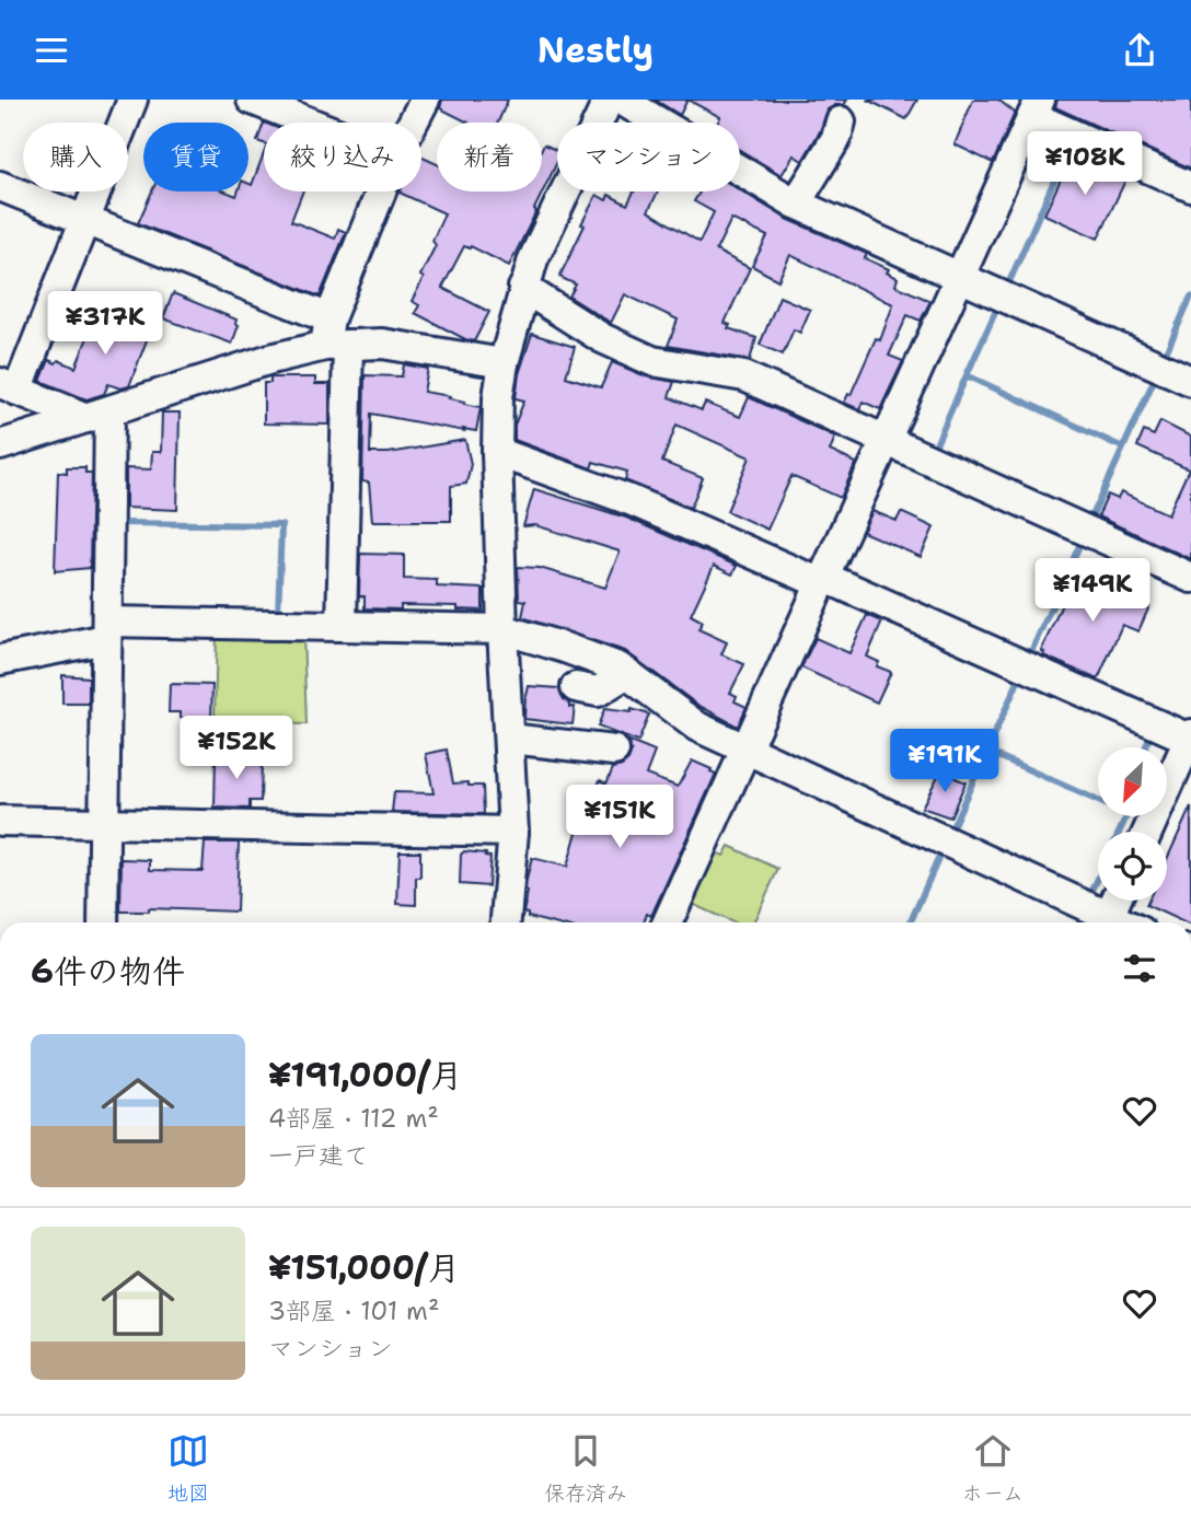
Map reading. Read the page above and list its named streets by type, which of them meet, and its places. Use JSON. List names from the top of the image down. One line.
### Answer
{"north":"bottom left","page":{"header":"Nestly","chip":["購入","賃貸","絞り込み","新着","マンション"],"price":["¥108K","¥317K","¥149K","¥152K","¥191K","¥151K"],"heading":"6件の物件","list":[{"name":"¥191,000/月","note":"4部屋 · 112 m² · 一戸建て"},{"name":"¥151,000/月","note":"3部屋 · 101 m² · マンション"}],"tabs":["地図","保存済み","ホーム"]}}
